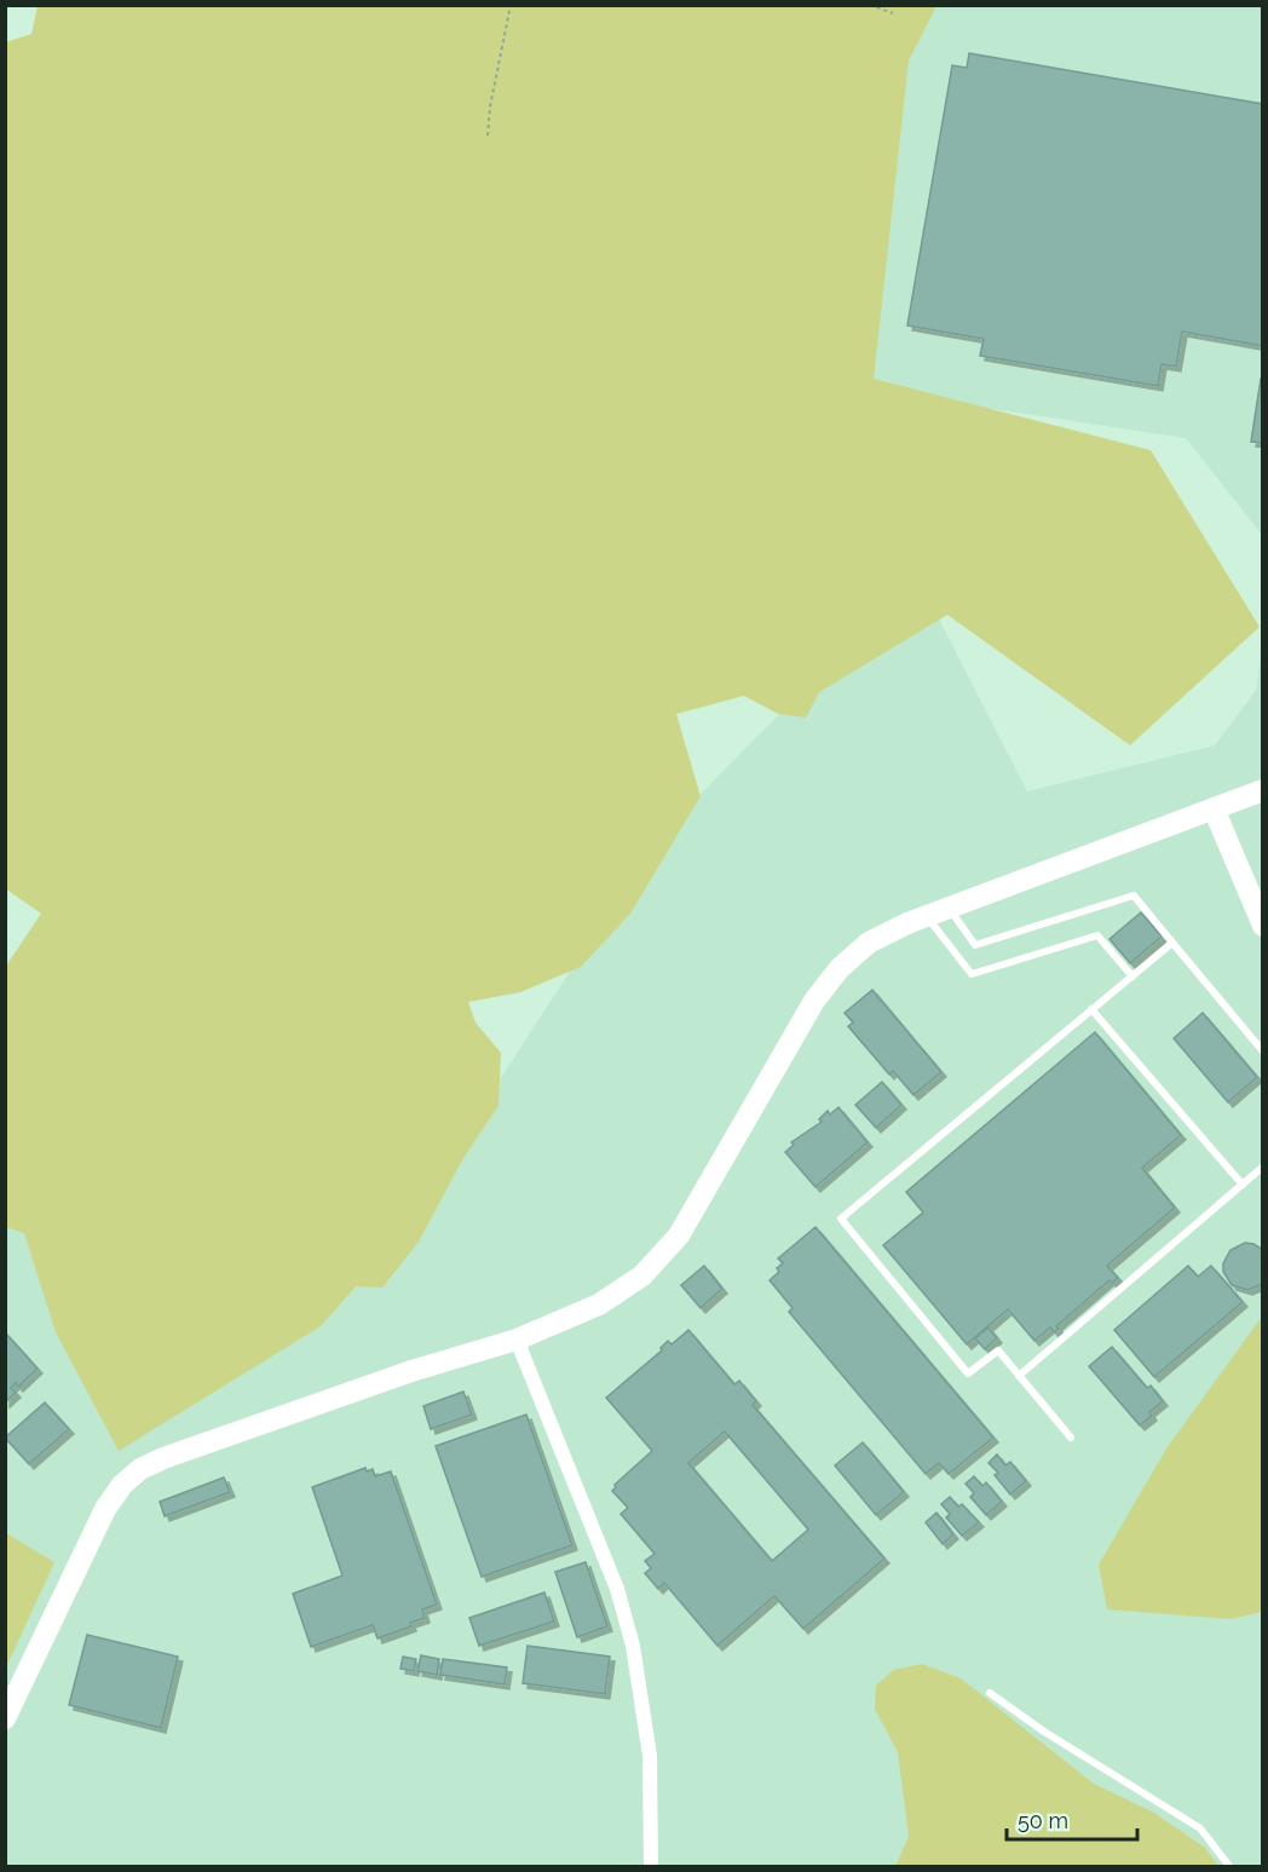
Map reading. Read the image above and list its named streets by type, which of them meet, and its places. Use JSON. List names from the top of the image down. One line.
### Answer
{"scale_bar":"50 m"}
